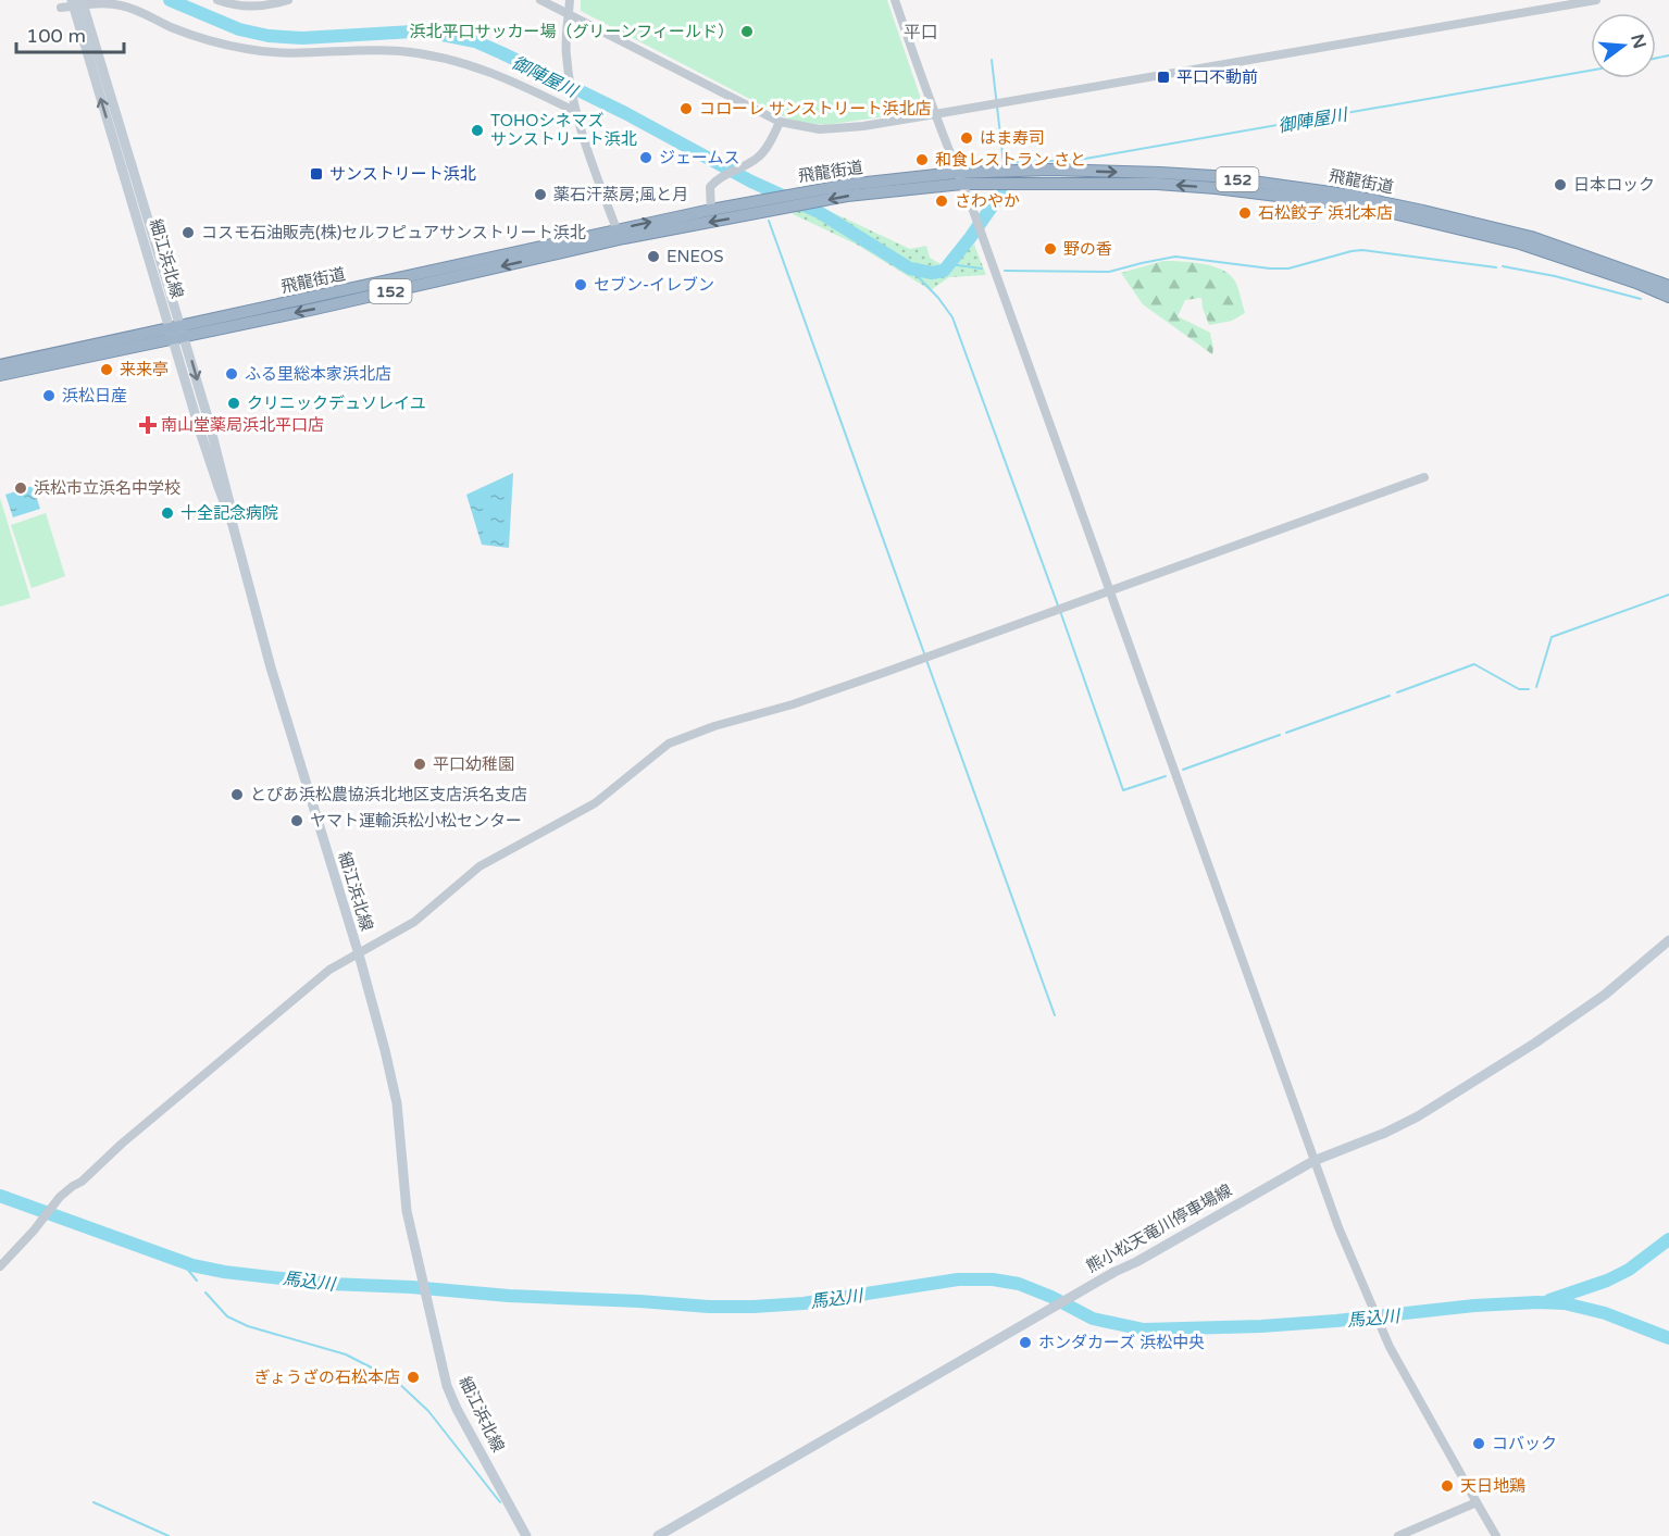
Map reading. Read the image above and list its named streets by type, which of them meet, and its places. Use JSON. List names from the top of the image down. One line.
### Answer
{"streets":{"highway":["飛龍街道","152"],"main road":["細江浜北線","熊小松天竜川停車場線"]},"crossings":[["飛龍街道","細江浜北線"]],"districts":["平口"],"water":["御陣屋川","馬込川"],"places":{"other":["浜北平口サッカー場（グリーンフィールド）","コローレ サンストリート浜北店","TOHOシネマズ サンストリート浜北","はま寿司","ジェームス","和食レストラン さと","日本ロック","薬石汗蒸房;風と月","さわやか","石松餃子 浜北本店","コスモ石油販売(株)セルフピュアサンストリート浜北","野の香","ENEOS","セブン-イレブン","来来亭","ふる里総本家浜北店","浜松日産","クリニックデュソレイユ","浜松市立浜名中学校","十全記念病院","平口幼稚園","とぴあ浜松農協浜北地区支店浜名支店","ヤマト運輸浜松小松センター","ホンダカーズ 浜松中央","ぎょうざの石松本店","コバック","天日地鶏"],"transit":["平口不動前","サンストリート浜北"],"health":["南山堂薬局浜北平口店"]},"scale_bar":"100 m","north":"right"}
